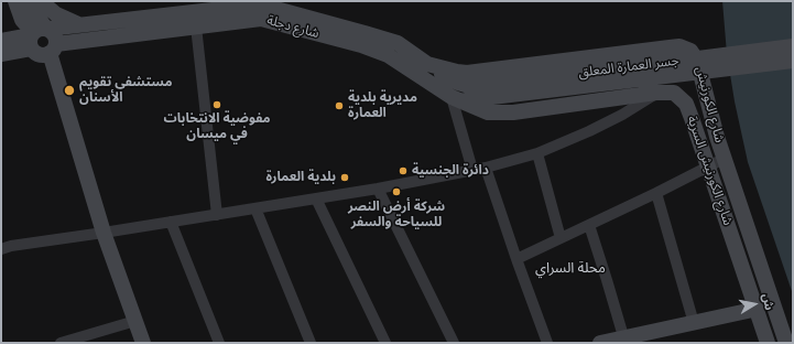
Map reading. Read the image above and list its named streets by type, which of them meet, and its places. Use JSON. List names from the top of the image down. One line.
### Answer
{"streets":{"main road":["شارع دجلة","جسر العمارة المعلق","شارع الكورنيش","شارع الكورنيش السرية"]},"crossings":[["شارع دجلة","جسر العمارة المعلق"],["شارع دجلة","شارع الكورنيش"],["شارع دجلة","شارع الكورنيش السرية"]],"districts":["محلة السراي"],"places":["مستشفى تقويم الأسنان","مفوضية الانتخابات في ميسان","مديرية بلدية العمارة","دائرة الجنسية","بلدية العمارة","شركة أرض النصر للسياحة والسفر"],"north":"right"}
